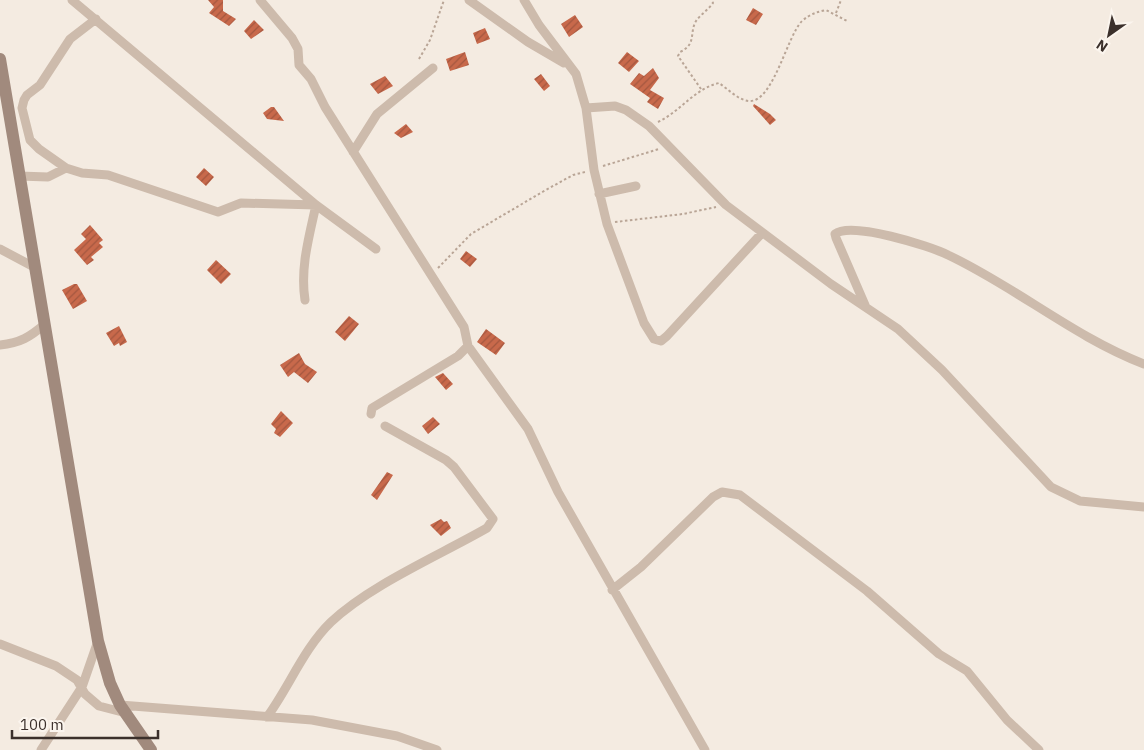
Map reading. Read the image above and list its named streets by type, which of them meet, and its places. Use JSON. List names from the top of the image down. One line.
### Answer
{"scale_bar":"100 m","north":"bottom left"}
